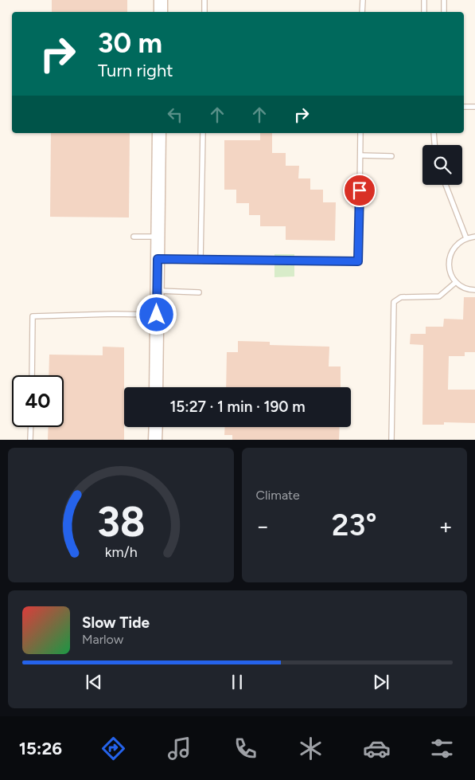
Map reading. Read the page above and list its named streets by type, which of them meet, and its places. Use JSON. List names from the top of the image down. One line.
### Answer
{"page":{"turn":["30 m","Turn right"],"limit":"40","trip":"15:27 · 1 min · 190 m","tile":"Climate","heat":["−","23°","+"],"song":["Slow Tide","Marlow"],"tabs":"15:26","gauge":["38","km/h"]}}
